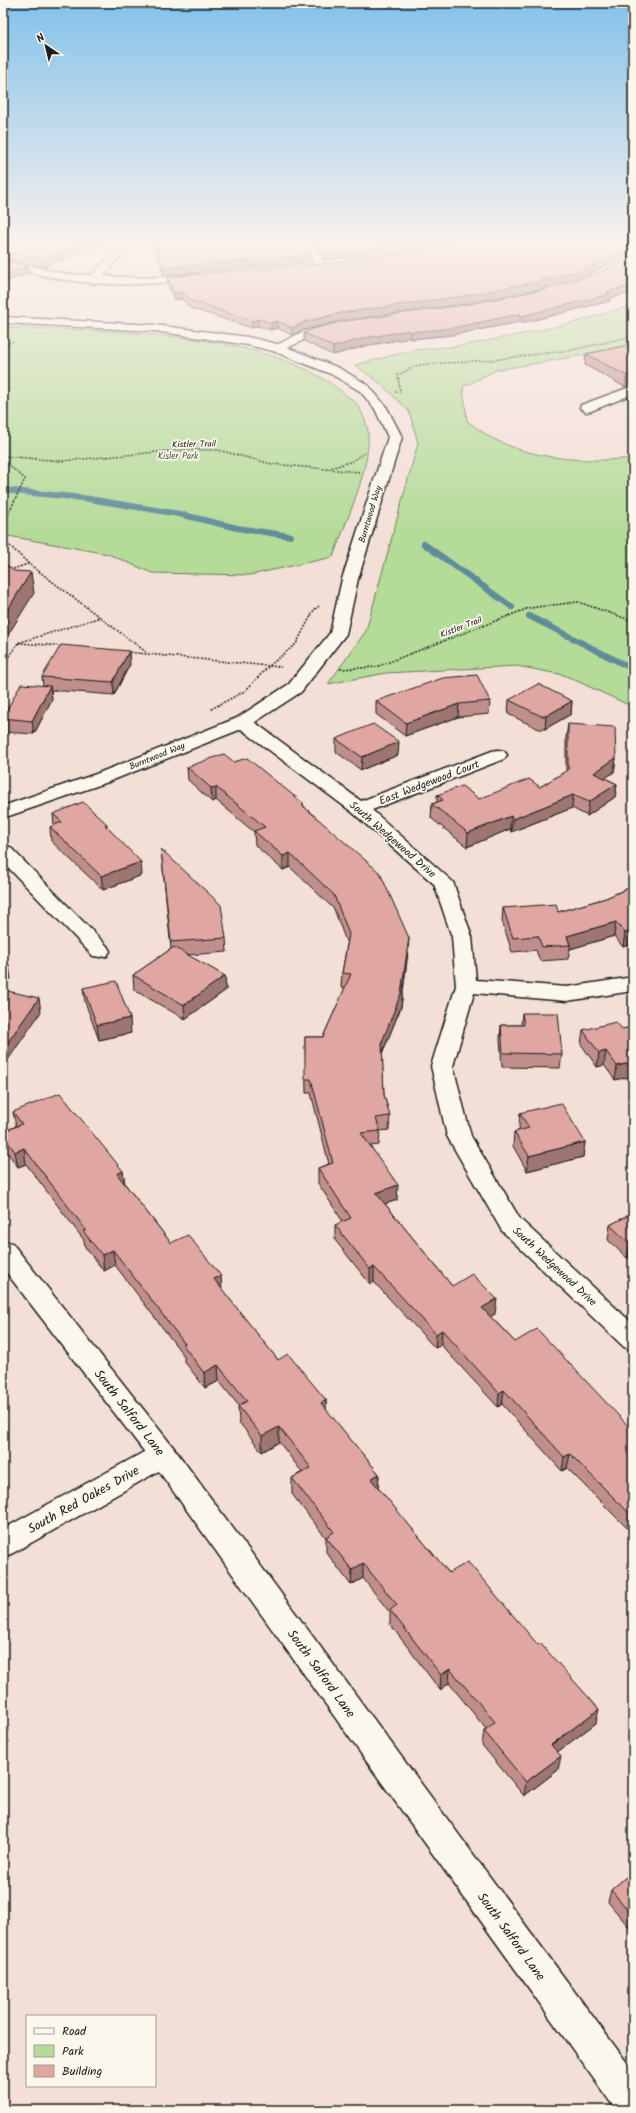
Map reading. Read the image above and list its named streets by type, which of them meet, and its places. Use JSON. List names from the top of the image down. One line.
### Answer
{"streets":{"street":["Burntwood Way","East Wedgewood Court","South Wedgewood Drive","South Salford Lane","South Red Oakes Drive"],"path":["Kistler Trail"]},"crossings":[["Kistler Trail","Burntwood Way"],["Burntwood Way","South Wedgewood Drive"],["East Wedgewood Court","South Wedgewood Drive"],["South Salford Lane","South Red Oakes Drive"]],"parks":["Kisler Park"],"legend":["Road","Park","Building"],"north":"top left"}
